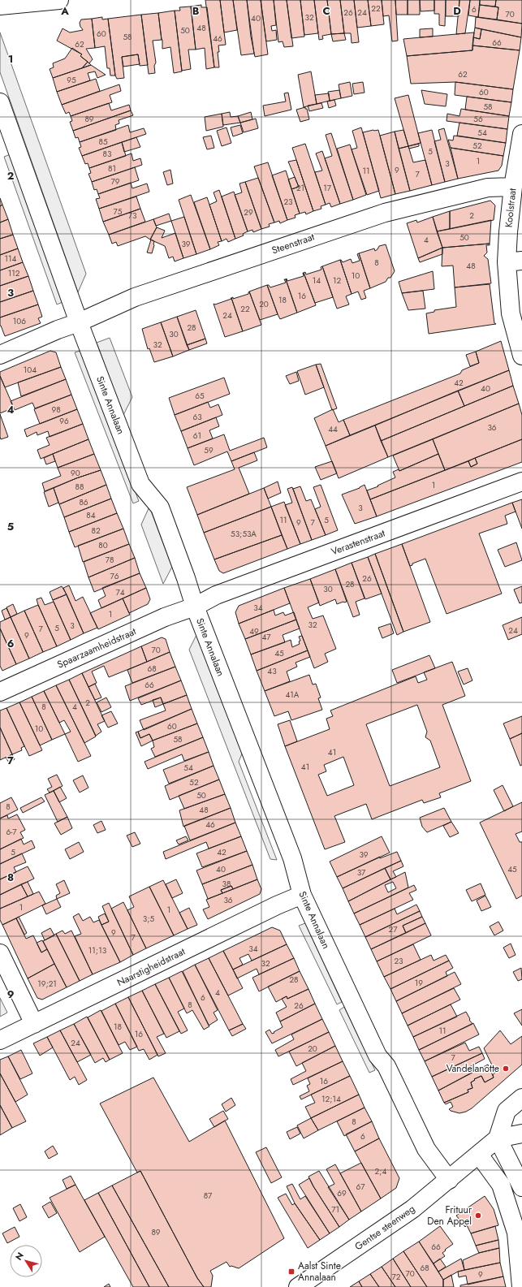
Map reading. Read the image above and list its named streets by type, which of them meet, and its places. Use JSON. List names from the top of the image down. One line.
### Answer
{"streets":{"street":["Koolstraat","Steenstraat","Sinte Annalaan","Verastenstraat","Spaarzaamheidstraat","Naarstigheidstraat","Gentse steenweg"]},"crossings":[["Koolstraat","Steenstraat"],["Steenstraat","Sinte Annalaan"],["Sinte Annalaan","Verastenstraat"],["Sinte Annalaan","Spaarzaamheidstraat"],["Sinte Annalaan","Naarstigheidstraat"],["Sinte Annalaan","Gentse steenweg"],["Verastenstraat","Spaarzaamheidstraat"]],"places":{"other":["Vandelanotte","Frituur Den Appel"],"transit":["Aalst Sinte Annalaan"]},"house_numbers":["22","6","26","24","70","32","40","48","50","60","58","46","66","62","62","95","60","58","89","56","54","85","52","5","83","1","3","81","9","11","7","79","21","17","23","75","29","73","2","50","4","39","114","8","48","112","10","14","12","16","18","20","22","24","106","28","30","32","104","42","40","65","98","63","96","36","44","61","59","90","1","88","86","3","84","11","5","9","7","82","53;53A","80","78","76","26","28","30","74","34","1","32","3","5","7","24","49","9","47","70","45","68","43","66","41A","2","8","4","60","10","58","41","41","54","52","50","8","48","46","6-7","5","42","39","40","45","37","38","36","1","1","3;5","27","9","7","34","11;13","23","32","28","19","19;21","4","6","8","26","18","11","16","24","20","7","16","12;14","8","6","2;4","67","69","87","71","89","66","68","70","9","72"],"north":"top left","grid":{"columns":["A","B","C","D"],"rows":["1","2","3","4","5","6","7","8","9"]}}
